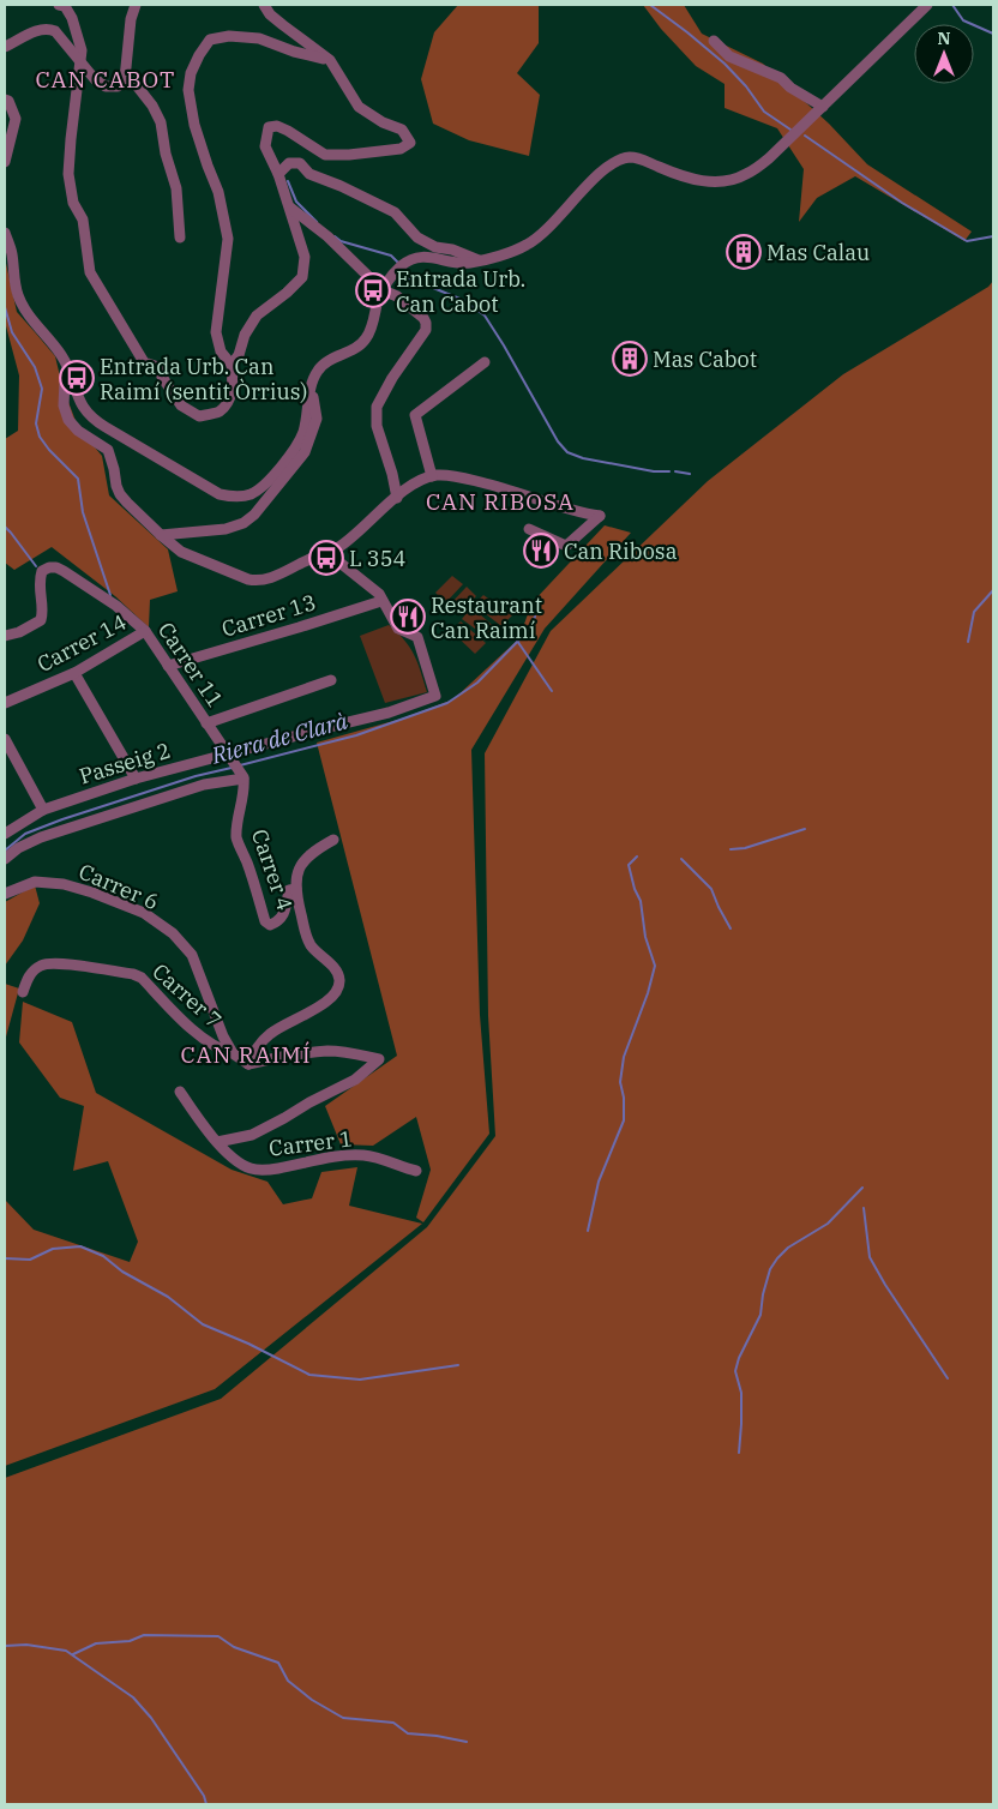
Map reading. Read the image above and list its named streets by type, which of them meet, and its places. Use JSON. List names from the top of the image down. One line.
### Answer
{"streets":{"street":["Carrer 13","Carrer 14","Carrer 11","Passeig 2","Carrer 4","Carrer 6","Carrer 7","Carrer 1"]},"crossings":[["Carrer 13","Carrer 11"],["Carrer 13","Passeig 2"],["Carrer 14","Carrer 11"],["Carrer 11","Passeig 2"],["Carrer 11","Carrer 4"],["Carrer 6","Carrer 7"],["Carrer 6","Carrer 1"]],"districts":["CAN CABOT","CAN RIBOSA","CAN RAIMÍ"],"water":["Riera de Clarà"],"places":{"building":["Mas Calau","Mas Cabot"],"bus stop":["Entrada Urb. Can Cabot","Entrada Urb. Can Raimí (sentit Òrrius)","L 354"],"restaurant":["Can Ribosa","Restaurant Can Raimí"]},"north":"top"}
